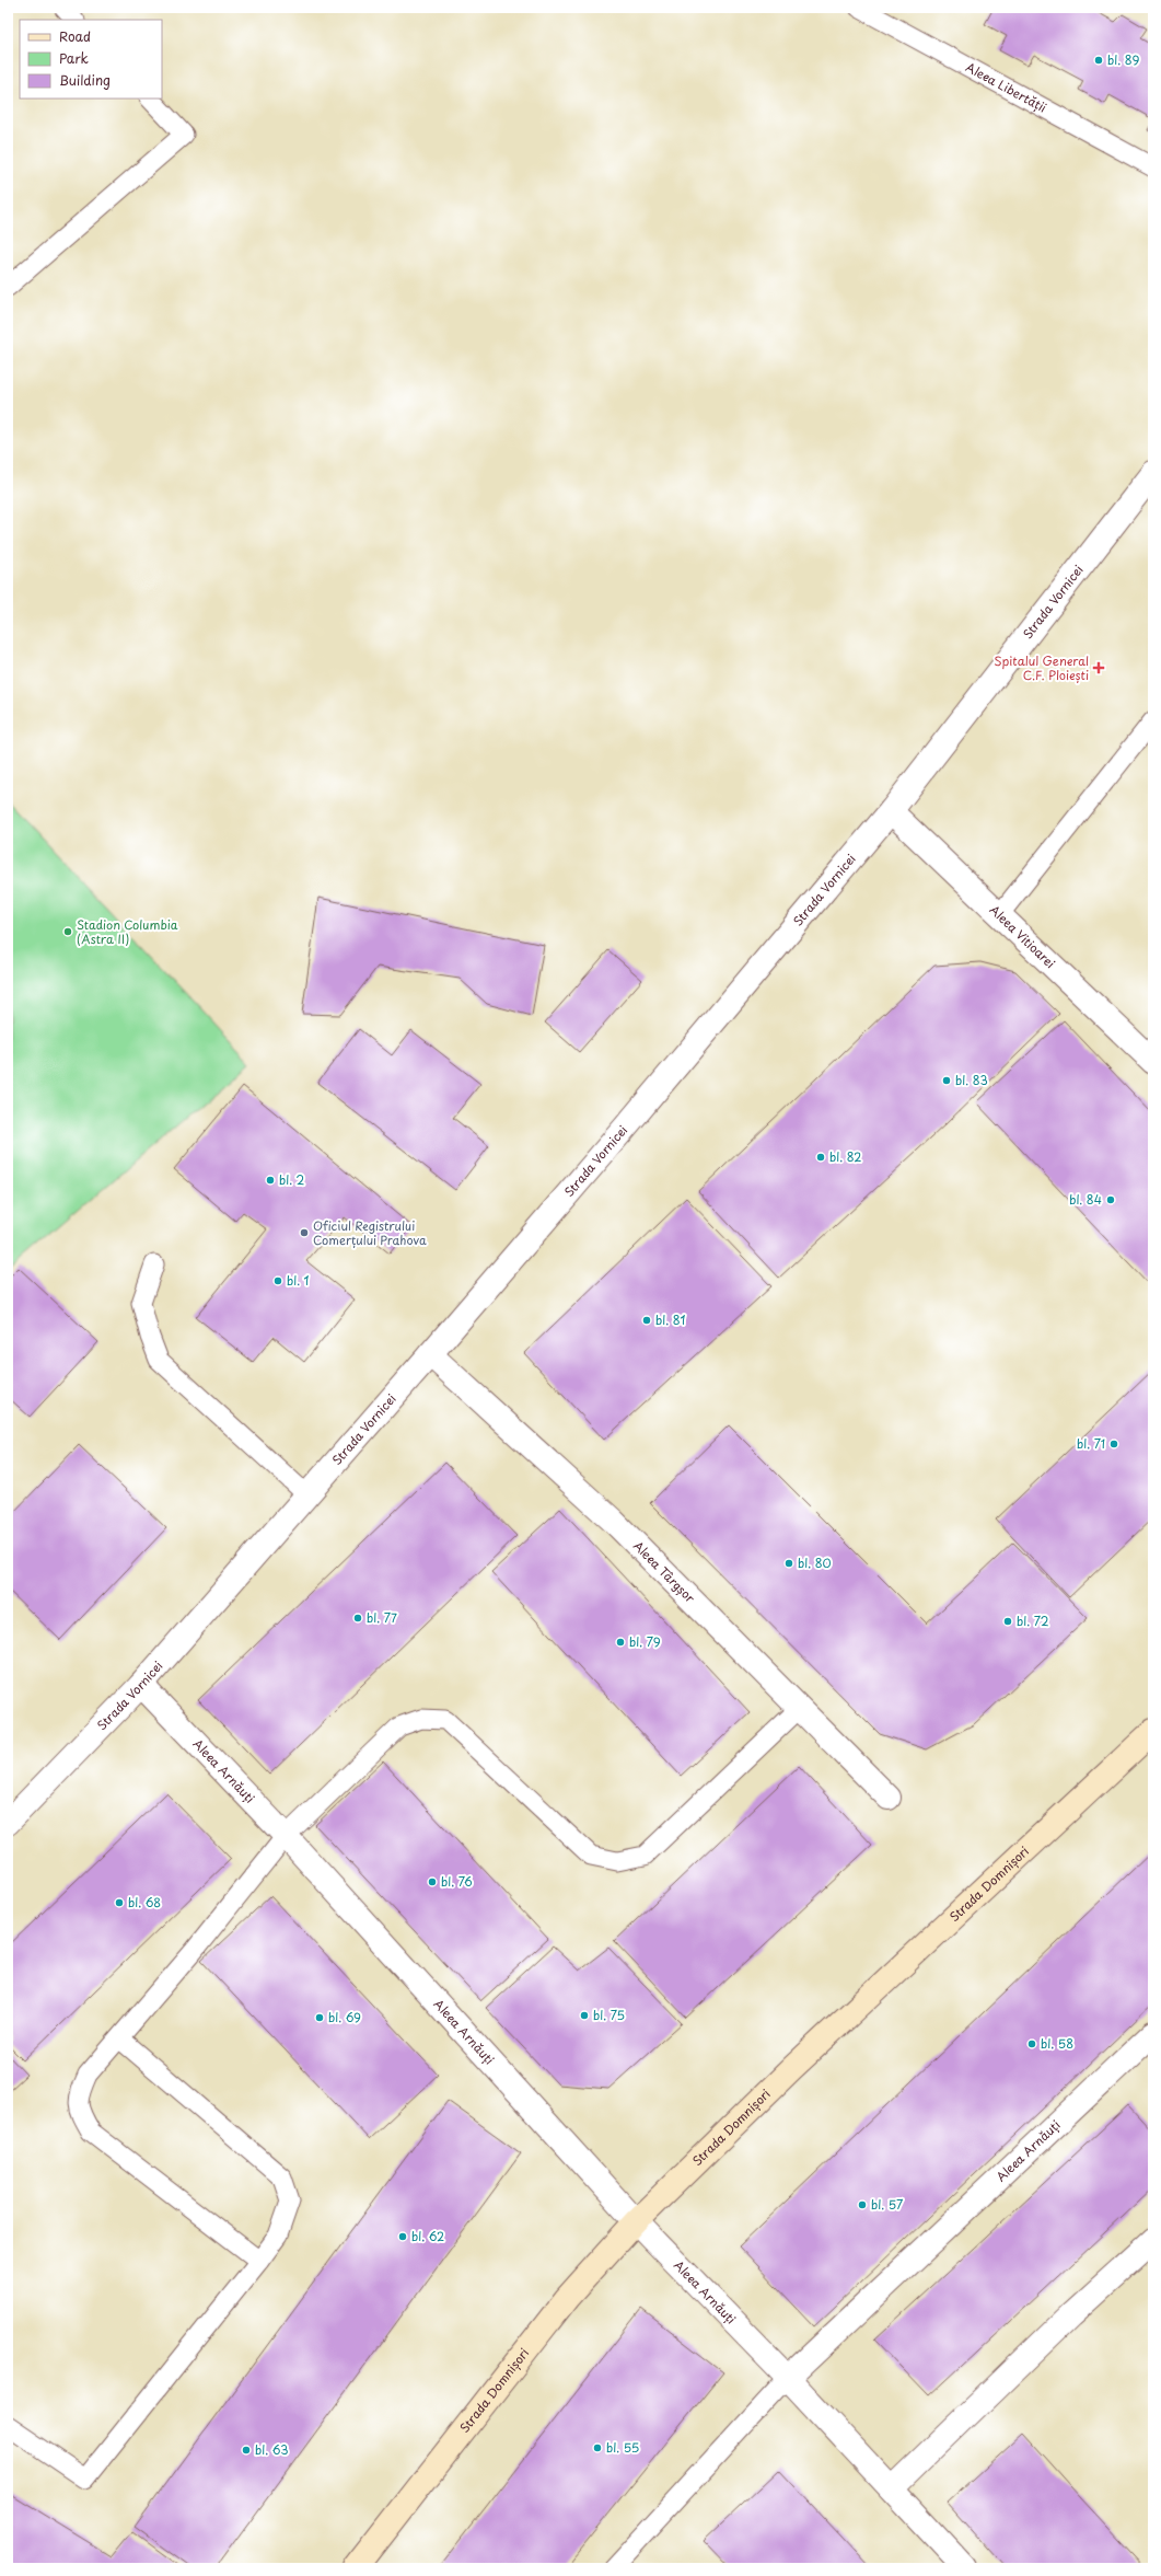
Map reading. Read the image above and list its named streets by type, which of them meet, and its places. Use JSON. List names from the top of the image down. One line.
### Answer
{"streets":{"street":["Strada Vornicei","Aleea Vitioarei","Aleea Târgșor","Aleea Arnăuți","Strada Domnișori"],"lane":["Aleea Libertății"]},"crossings":[["Strada Vornicei","Aleea Vitioarei"],["Strada Vornicei","Aleea Târgșor"],["Strada Vornicei","Aleea Arnăuți"],["Aleea Arnăuți","Strada Domnișori"]],"places":{"other":["bl. 89","Stadion Columbia (Astra II)","bl. 83","bl. 82","bl. 2","bl. 84","Oficiul Registrului Comerțului Prahova","bl. 1","bl. 81","bl. 71","bl. 80","bl. 77","bl. 72","bl. 79","bl. 76","bl. 68","bl. 75","bl. 69","bl. 58","bl. 57","bl. 62","bl. 55","bl. 63"],"health":["Spitalul General C.F. Ploiești"]},"legend":["Road","Park","Building"]}
